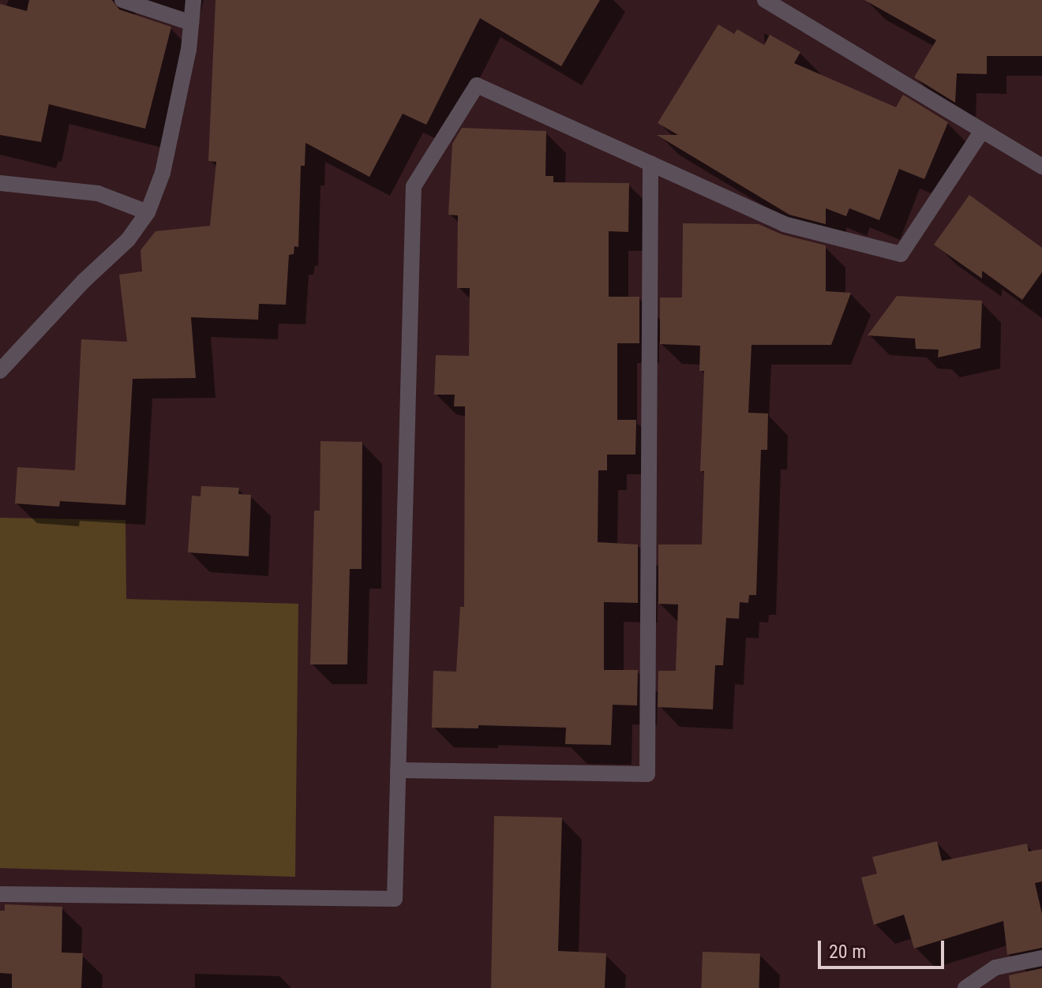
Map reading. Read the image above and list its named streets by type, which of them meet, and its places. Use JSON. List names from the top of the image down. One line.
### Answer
{"scale_bar":"20 m"}
